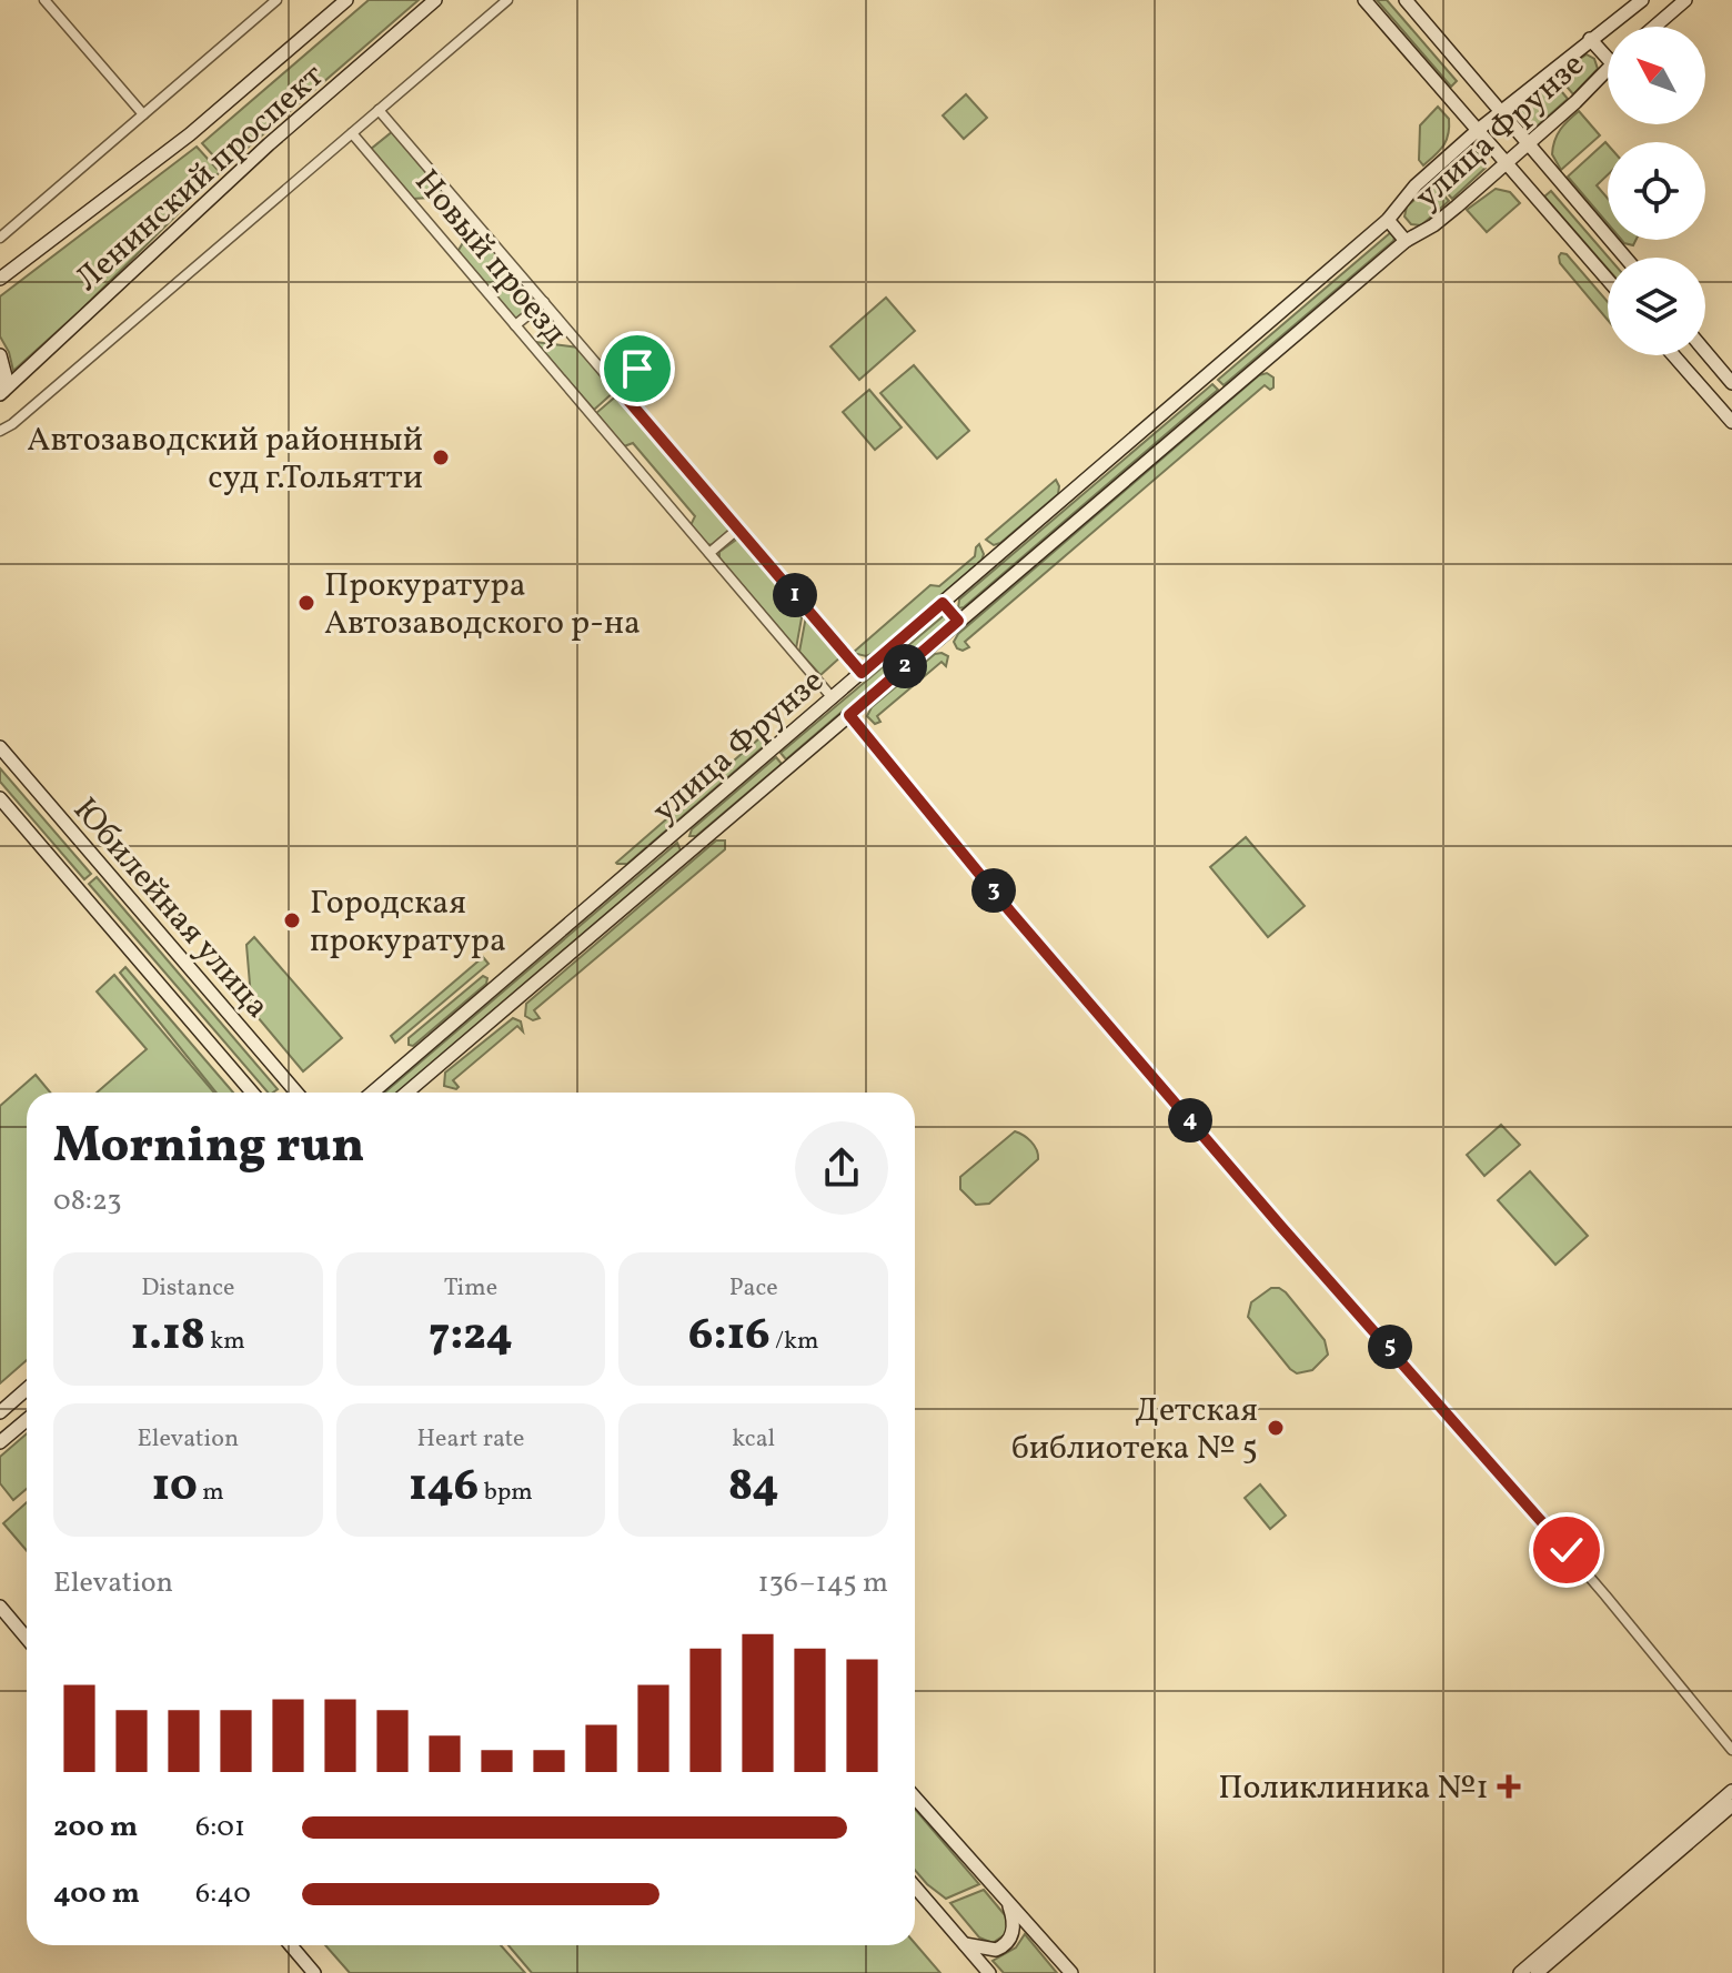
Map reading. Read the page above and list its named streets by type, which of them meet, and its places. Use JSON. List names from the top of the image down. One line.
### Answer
{"streets":{"main road":["улица Фрунзе","Ленинский проспект","Юбилейная улица"],"street":["Новый проезд"]},"crossings":[["улица Фрунзе","Новый проезд"]],"places":{"other":["Автозаводский районный суд г.Тольятти","Прокуратура Автозаводского р-на","Городская прокуратура","Детская библиотека № 5"],"health":["Поликлиника №1"]},"north":"top left","page":{"pins":["1","2","3","4","5"],"heading":["Morning run","08:23"],"stats":[["Distance","1.18 km"],["Time","7:24"],["Pace","6:16 /km"],["Elevation","10 m"],["Heart rate","146 bpm"],["kcal","84"]],"chart":["Elevation","136–145 m"],"list":[{"name":"200 m","note":"6:01"},{"name":"400 m","note":"6:40"}]}}
